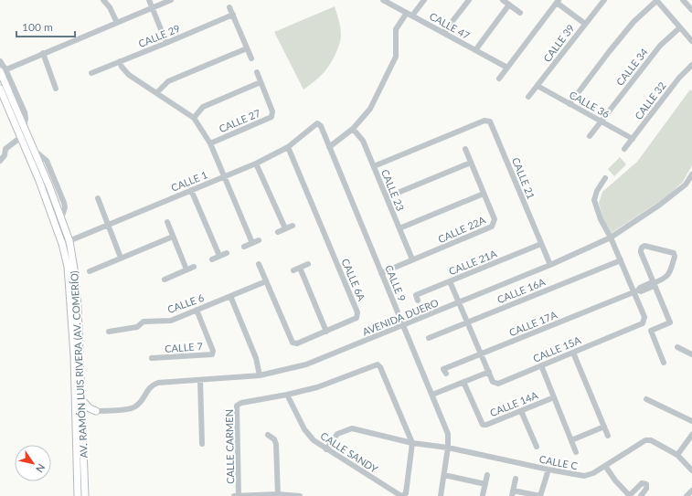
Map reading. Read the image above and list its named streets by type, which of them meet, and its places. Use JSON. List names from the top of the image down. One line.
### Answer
{"streets":{"main road":["AV. RAMÓN LUIS RIVERA (AV. COMERÍO)"],"street":["CALLE 47","CALLE 29","CALLE 39","CALLE 34","CALLE 32","CALLE 36","CALLE 27","CALLE 21","CALLE 1","CALLE 23","CALLE 22A","CALLE 21A","CALLE 6A","CALLE 9","CALLE 16A","CALLE 6","AVENIDA DUERO","CALLE 17A","CALLE 7","CALLE 15A","CALLE 14A","CALLE CARMEN","CALLE SANDY","CALLE C"]},"crossings":[["CALLE 39","CALLE 36"],["CALLE 34","CALLE 36"],["CALLE 32","CALLE 36"],["CALLE 21","CALLE 23"],["CALLE 21","CALLE 21A"],["CALLE 21","AVENIDA DUERO"],["CALLE 1","CALLE 6A"],["CALLE 1","CALLE 9"],["CALLE 1","AV. RAMÓN LUIS RIVERA (AV. COMERÍO)"],["CALLE 23","CALLE 22A"],["CALLE 22A","CALLE 9"],["CALLE 21A","CALLE 15A"],["CALLE 6A","CALLE 6"],["CALLE 9","AVENIDA DUERO"],["CALLE 9","CALLE C"],["CALLE 16A","CALLE 15A"],["CALLE 6","CALLE 7"],["AVENIDA DUERO","CALLE 15A"],["CALLE 17A","CALLE 15A"],["CALLE CARMEN","CALLE SANDY"],["CALLE SANDY","CALLE C"]],"scale_bar":"100 m","north":"bottom right"}
